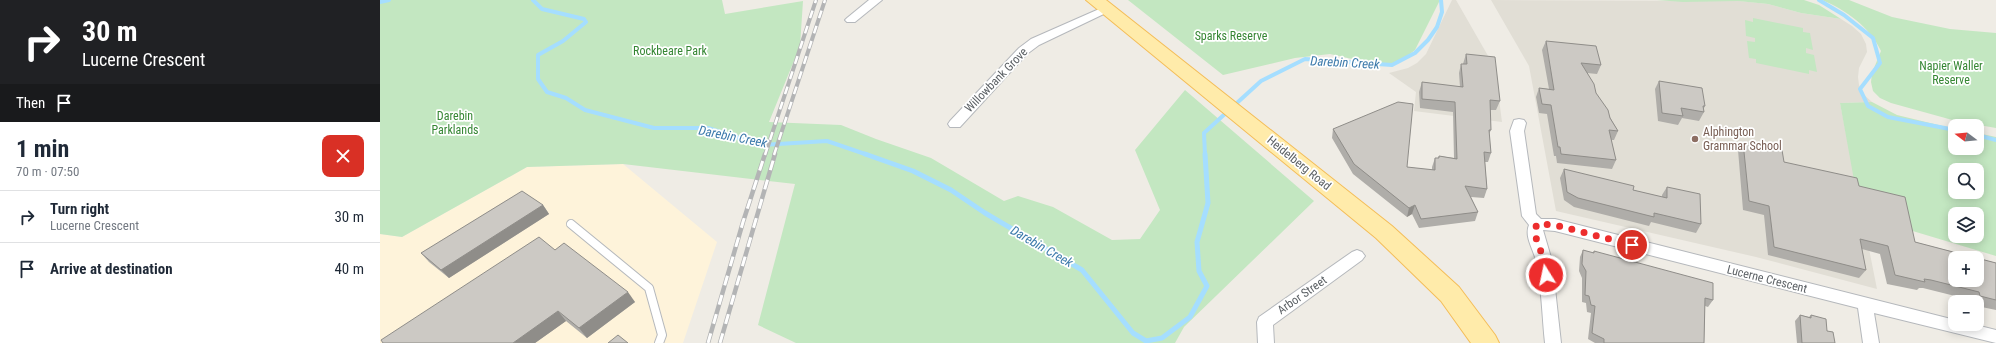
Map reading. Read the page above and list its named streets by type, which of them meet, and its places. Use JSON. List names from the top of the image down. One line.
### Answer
{"streets":{"main road":["Heidelberg Road"],"street":["Willowbank Grove","Lucerne Crescent","Arbor Street"]},"crossings":[["Willowbank Grove","Heidelberg Road"]],"water":["Darebin Creek"],"parks":["Sparks Reserve","Rockbeare Park","Napier Waller Reserve","Darebin Parklands"],"places":["Alphington Grammar School"],"north":"left","page":{"turn":["30 m","Lucerne Crescent"],"then":"Then","map_buttons":["+","−"],"heading":["1 min","70 m · 07:50"],"list":[{"name":"Turn right","note":"Lucerne Crescent","value":"30 m"},{"name":"Arrive at destination","value":"40 m"}]}}
